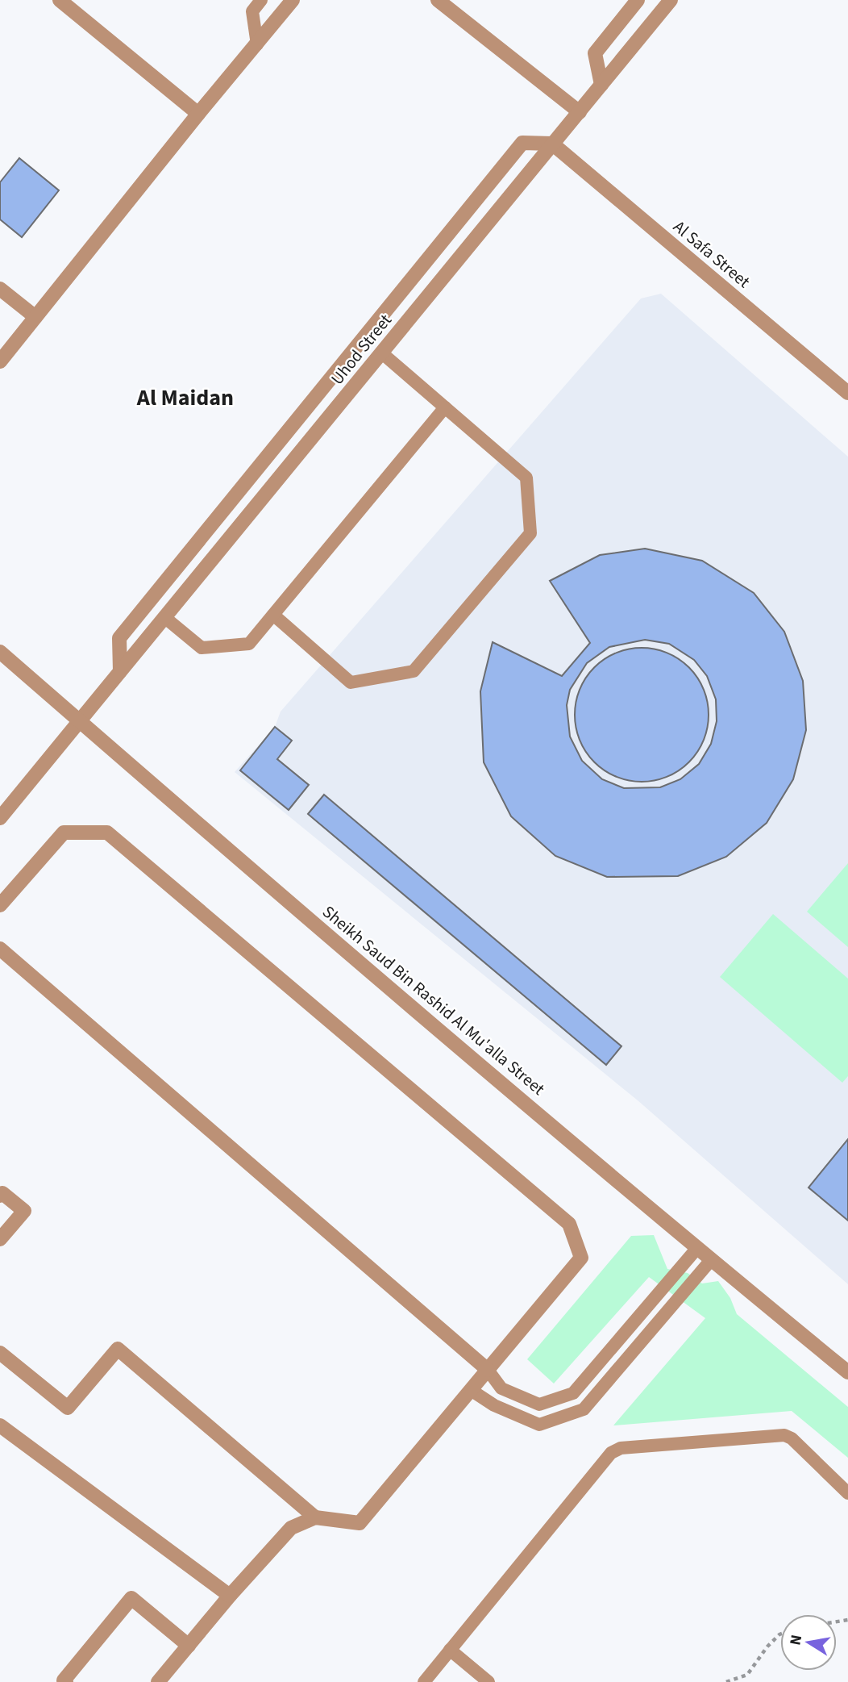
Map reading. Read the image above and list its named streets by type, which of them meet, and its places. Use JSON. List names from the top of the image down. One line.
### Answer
{"streets":{"street":["Al Safa Street","Uhod Street","Sheikh Saud Bin Rashid Al Mu'alla Street"]},"crossings":[["Al Safa Street","Uhod Street"],["Uhod Street","Sheikh Saud Bin Rashid Al Mu'alla Street"]],"districts":["Al Maidan"],"north":"left"}
